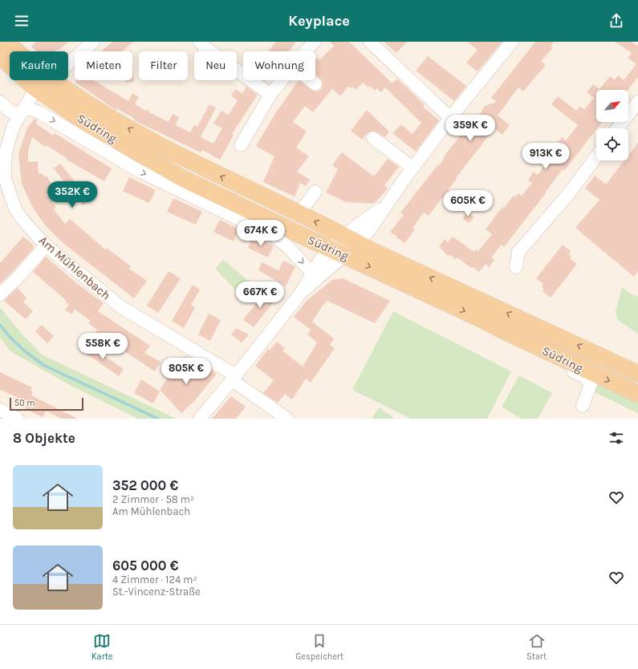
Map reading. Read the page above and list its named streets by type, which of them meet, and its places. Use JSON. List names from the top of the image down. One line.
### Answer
{"streets":{"main road":["Südring"],"street":["Am Mühlenbach"]},"crossings":[["Südring","Am Mühlenbach"]],"scale_bar":"50 m","north":"top right","page":{"header":"Keyplace","chip":["Kaufen","Mieten","Filter","Neu","Wohnung"],"price":["359K €","913K €","352K €","605K €","674K €","667K €","558K €","805K €"],"scale":"50 m","heading":"8 Objekte","list":[{"name":"352 000 €","note":"2 Zimmer · 58 m² · Am Mühlenbach"},{"name":"605 000 €","note":"4 Zimmer · 124 m² · St.-Vincenz-Straße"}],"tabs":["Karte","Gespeichert","Start"]}}
